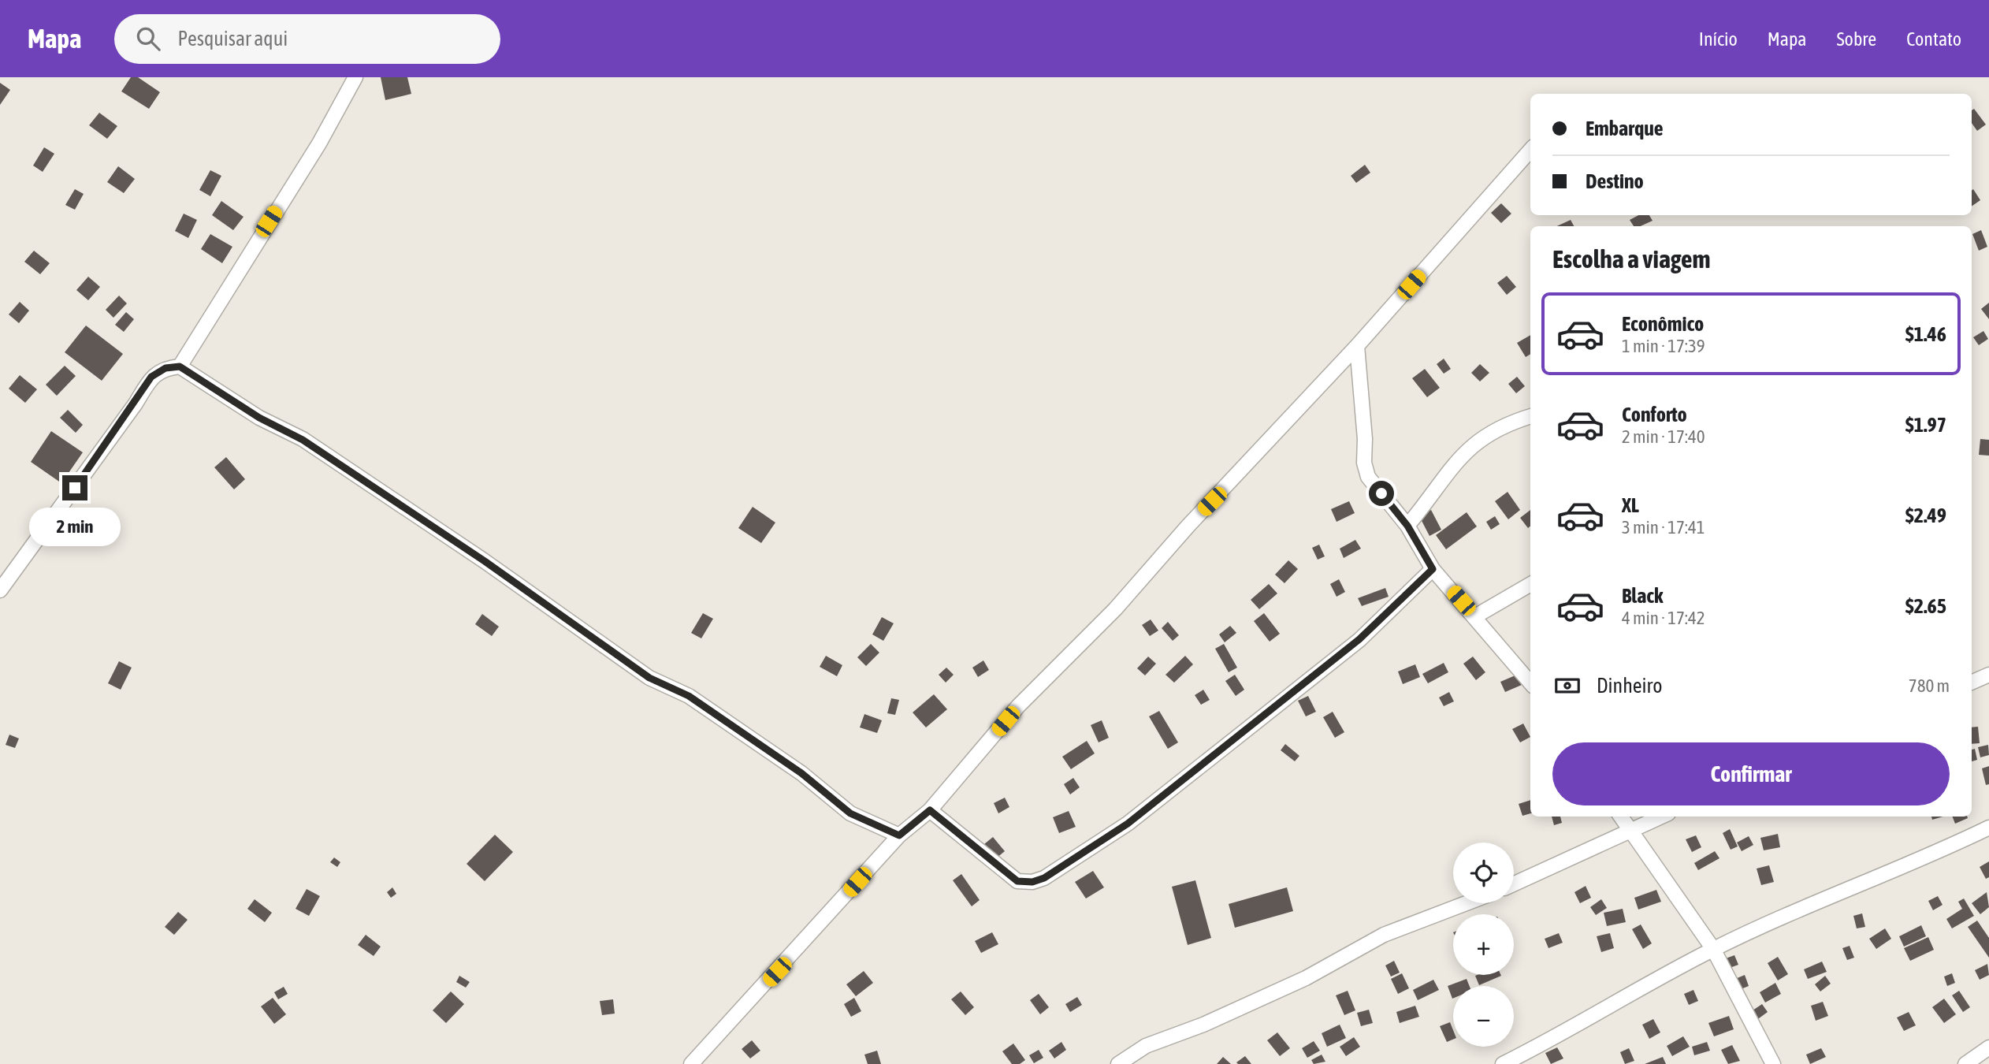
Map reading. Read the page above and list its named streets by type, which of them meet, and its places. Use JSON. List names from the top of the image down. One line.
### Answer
{"page":{"header":"Mapa","search":"Pesquisar aqui","nav":["Início","Mapa","Sobre","Contato"],"banner":["Embarque","Destino"],"heading":"Escolha a viagem","list":[{"name":"Econômico","note":"1 min · 17:39","value":"$1.46"},{"name":"Conforto","note":"2 min · 17:40","value":"$1.97"},{"name":"XL","note":"3 min · 17:41","value":"$2.49"},{"name":"Black","note":"4 min · 17:42","value":"$2.65"}],"bubble":"2 min","pay":["Dinheiro","780 m"],"buttons":"Confirmar","map_buttons":["+","−"]}}
